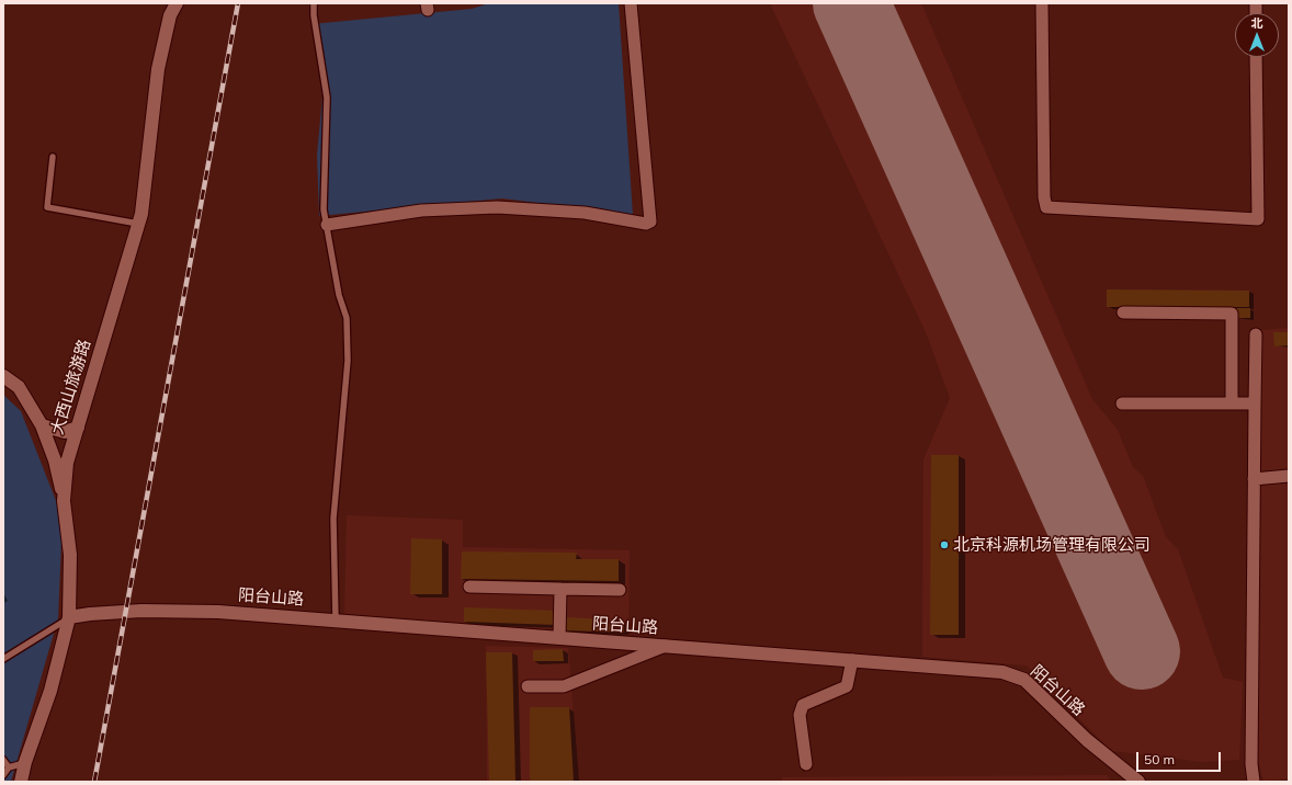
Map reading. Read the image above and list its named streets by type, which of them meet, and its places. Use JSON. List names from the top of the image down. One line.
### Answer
{"streets":{"street":["大西山旅游路","阳台山路"]},"crossings":[["大西山旅游路","阳台山路"]],"places":["北京科源机场管理有限公司"],"scale_bar":"50 m","north":"top"}
